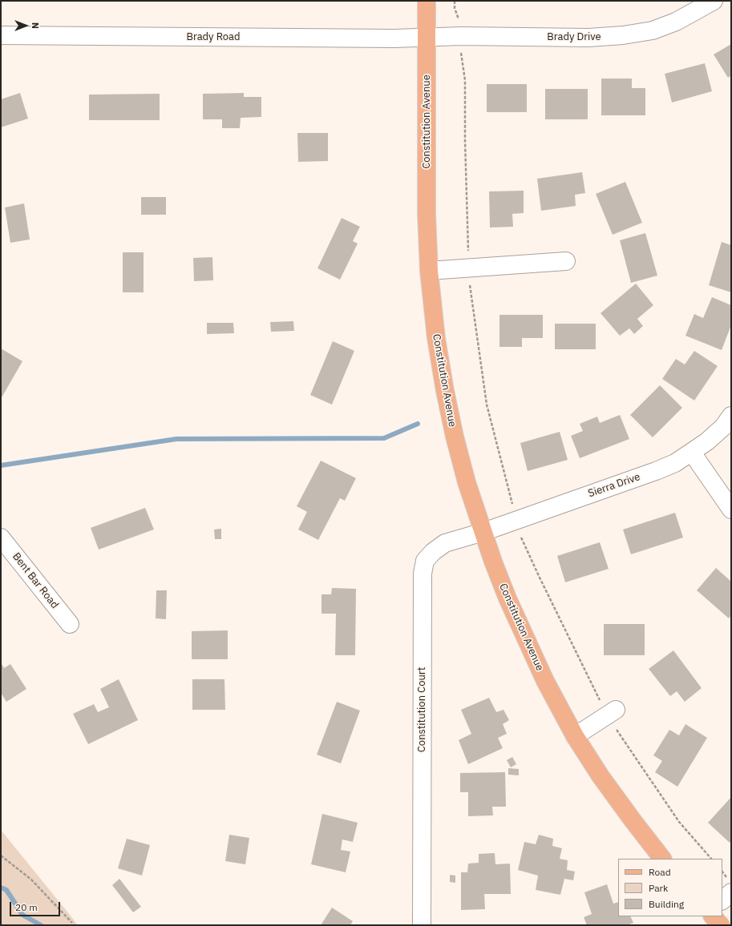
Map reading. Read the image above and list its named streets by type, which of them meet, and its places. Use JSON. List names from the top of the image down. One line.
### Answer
{"streets":{"main road":["Constitution Avenue"],"street":["Brady Road","Brady Drive","Sierra Drive","Bent Bar Road","Constitution Court"]},"crossings":[["Brady Road","Brady Drive"],["Brady Road","Constitution Avenue"],["Brady Drive","Constitution Avenue"],["Constitution Avenue","Sierra Drive"],["Constitution Avenue","Constitution Court"],["Sierra Drive","Constitution Court"]],"legend":["Road","Park","Building"],"scale_bar":"20 m","north":"right"}
